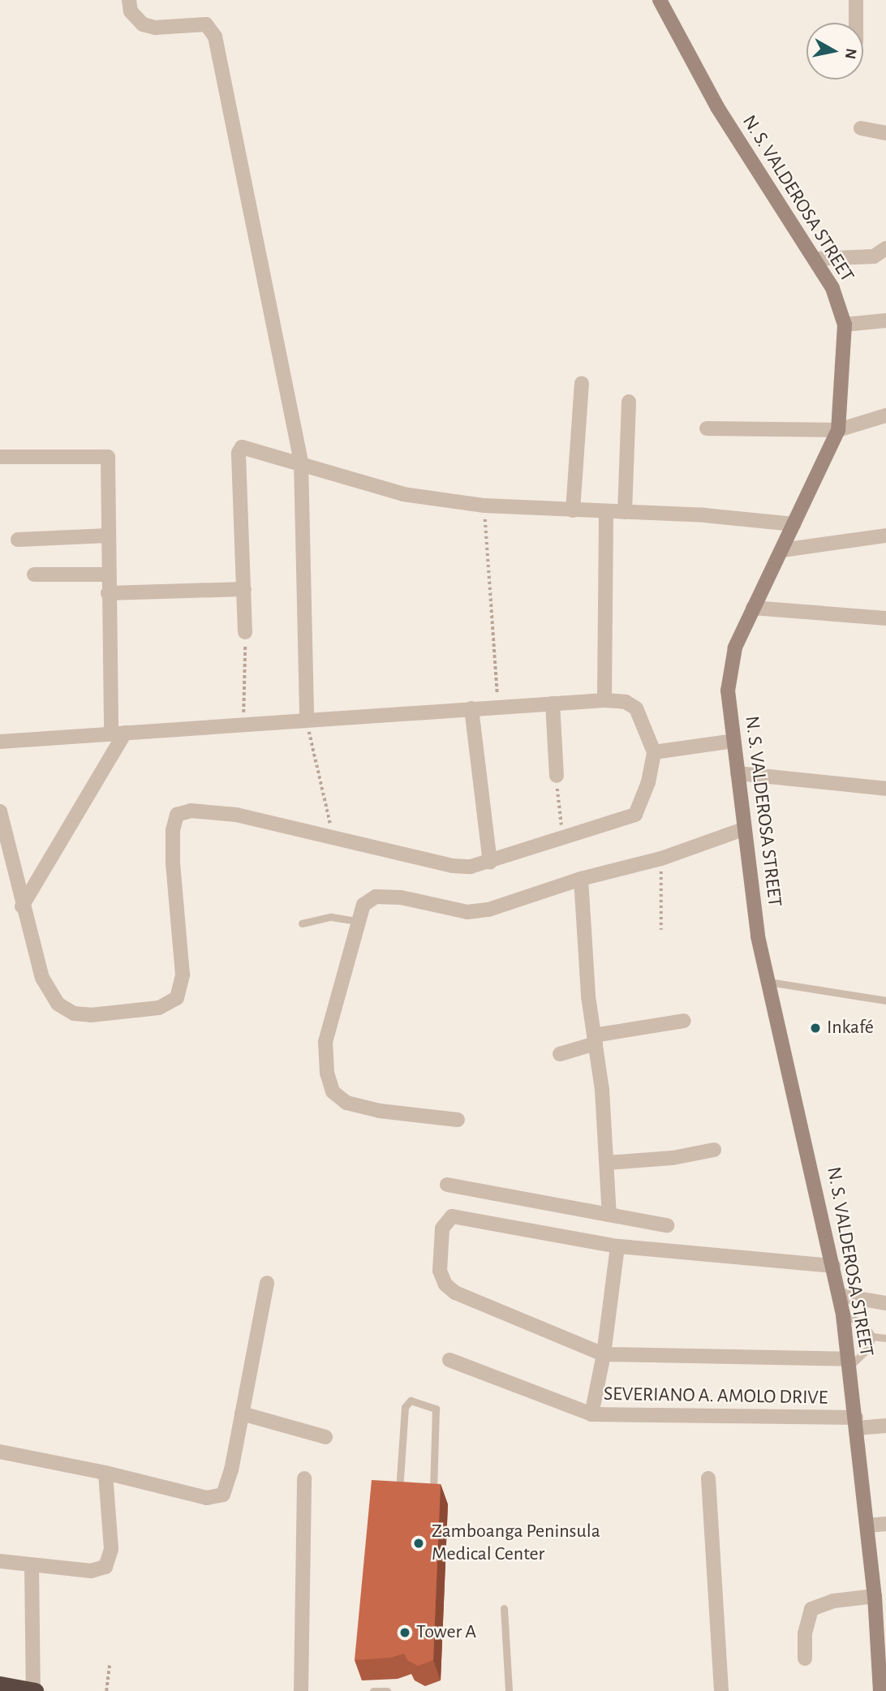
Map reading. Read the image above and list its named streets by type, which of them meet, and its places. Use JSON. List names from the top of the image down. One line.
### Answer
{"streets":{"main road":["N. S. VALDEROSA STREET"],"street":["SEVERIANO A. AMOLO DRIVE"]},"crossings":[["N. S. VALDEROSA STREET","SEVERIANO A. AMOLO DRIVE"]],"places":["Inkafé","Zamboanga Peninsula Medical Center","Tower A"],"north":"right"}
